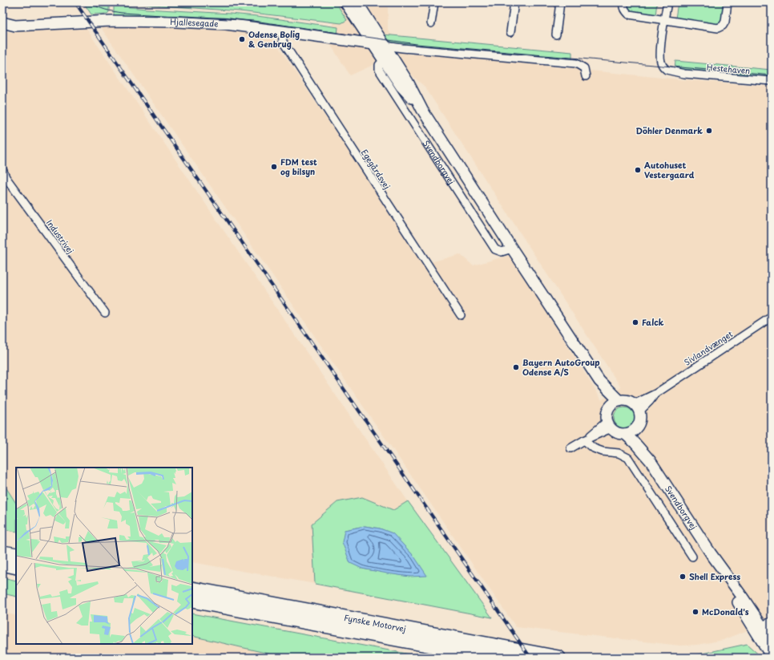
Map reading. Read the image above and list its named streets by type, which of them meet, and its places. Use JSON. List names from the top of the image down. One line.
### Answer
{"streets":{"highway":["Fynske Motorvej"],"main road":["Hjallesegade","Svendborgvej"],"street":["Hestehaven","Egegårdsvej","Industrivej","Sivlandvænget"]},"crossings":[["Hjallesegade","Svendborgvej"],["Hjallesegade","Egegårdsvej"],["Svendborgvej","Sivlandvænget"]],"places":["Odense Bolig & Genbrug","Döhler Denmark","FDM test og bilsyn","Autohuset Vestergaard","Falck","Bayern AutoGroup Odense A/S","Shell Express","McDonald's"]}
